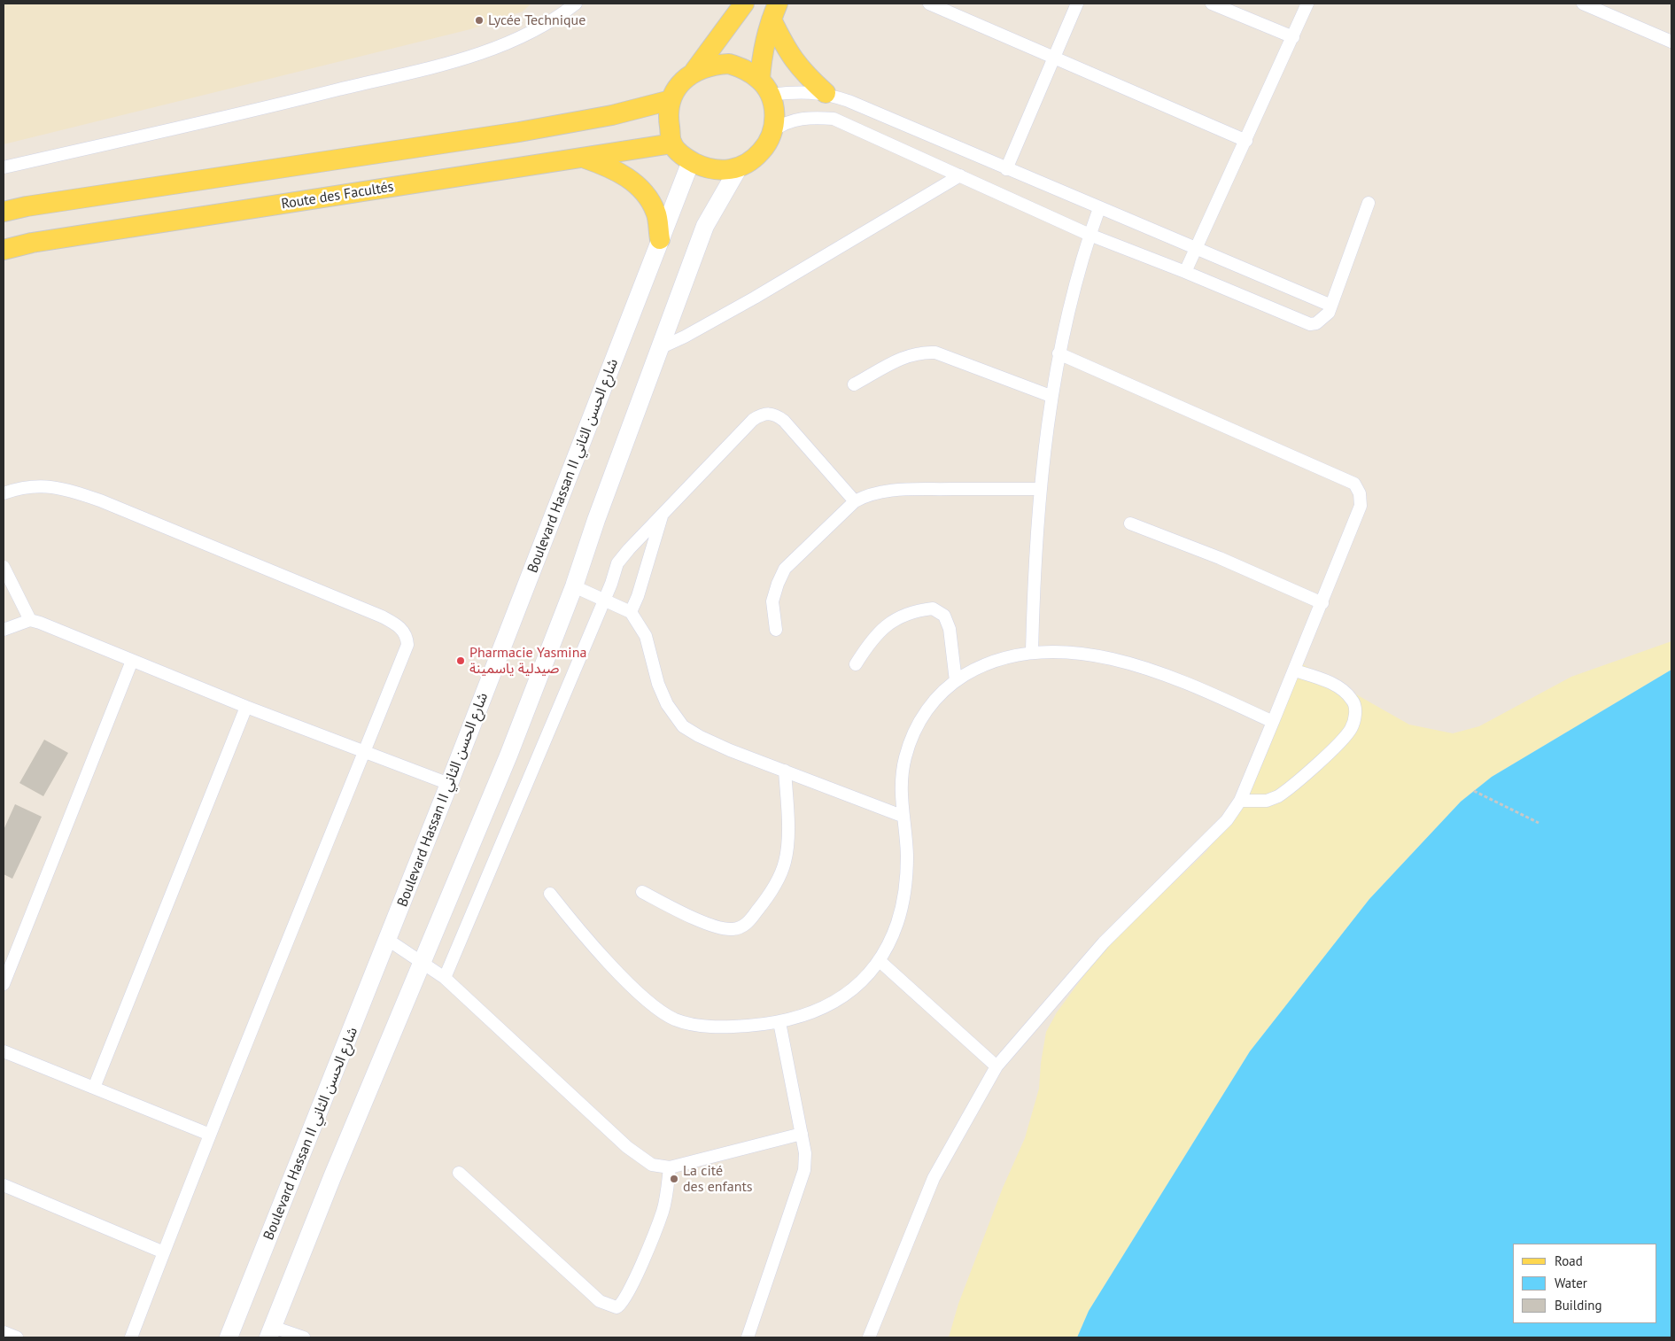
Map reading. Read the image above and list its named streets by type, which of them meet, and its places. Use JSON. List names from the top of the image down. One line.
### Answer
{"streets":{"main road":["Route des Facultés","Boulevard Hassan II شارع الحسن الثاني"]},"crossings":[["Route des Facultés","Boulevard Hassan II شارع الحسن الثاني"]],"places":["Lycée Technique","Pharmacie Yasmina صيدلية ياسمينة","La cité des enfants"],"legend":["Road","Water","Building"]}
